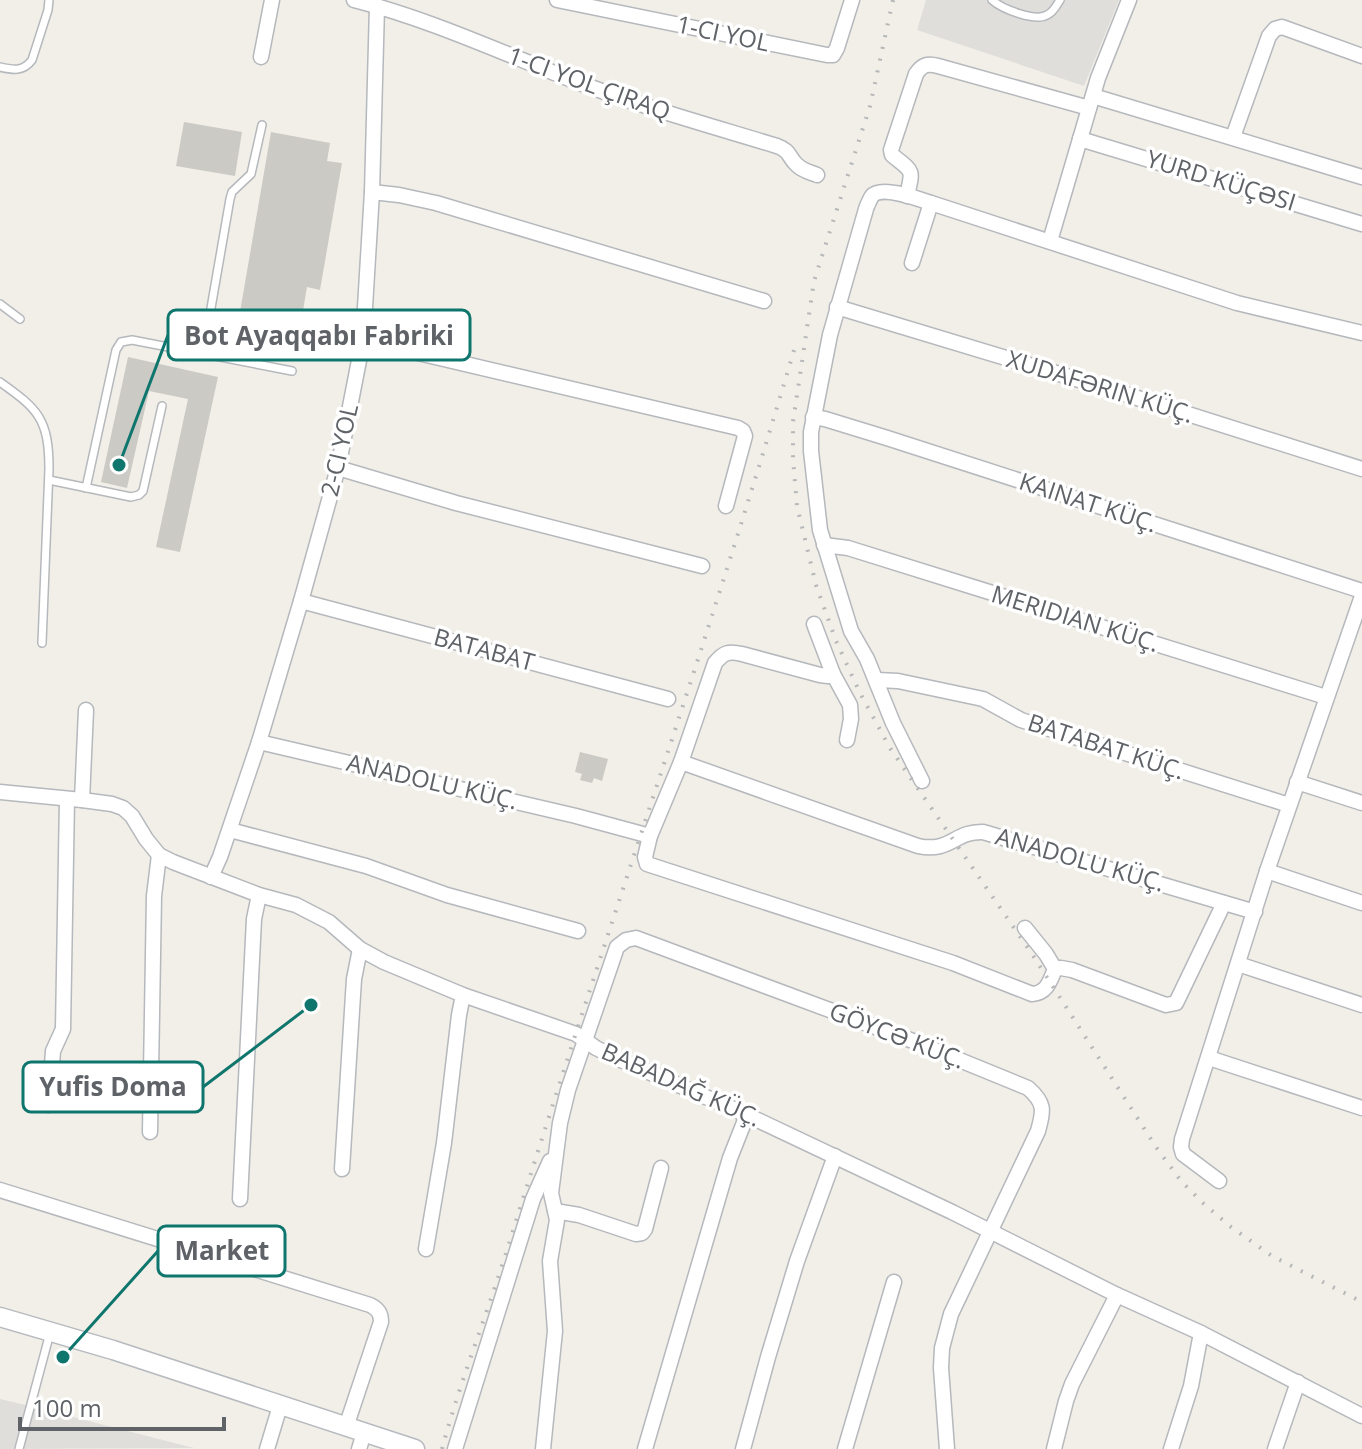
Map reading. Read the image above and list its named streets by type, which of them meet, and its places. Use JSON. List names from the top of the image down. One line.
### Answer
{"streets":{"street":["1-CI YOL","YURD KÜÇƏSI","XUDAFƏRIN KÜÇ.","2-CI YOL","KAINAT KÜÇ.","MERIDIAN KÜÇ.","BATABAT","BATABAT KÜÇ.","ANADOLU KÜÇ.","GÖYCƏ KÜÇ.","BABADAĞ KÜÇ."]},"crossings":[["2-CI YOL","BATABAT"],["2-CI YOL","ANADOLU KÜÇ."],["2-CI YOL","BABADAĞ KÜÇ."],["GÖYCƏ KÜÇ.","BABADAĞ KÜÇ."]],"places":["Bot Ayaqqabı Fabriki","Yufis Doma","Market"],"scale_bar":"100 m"}
